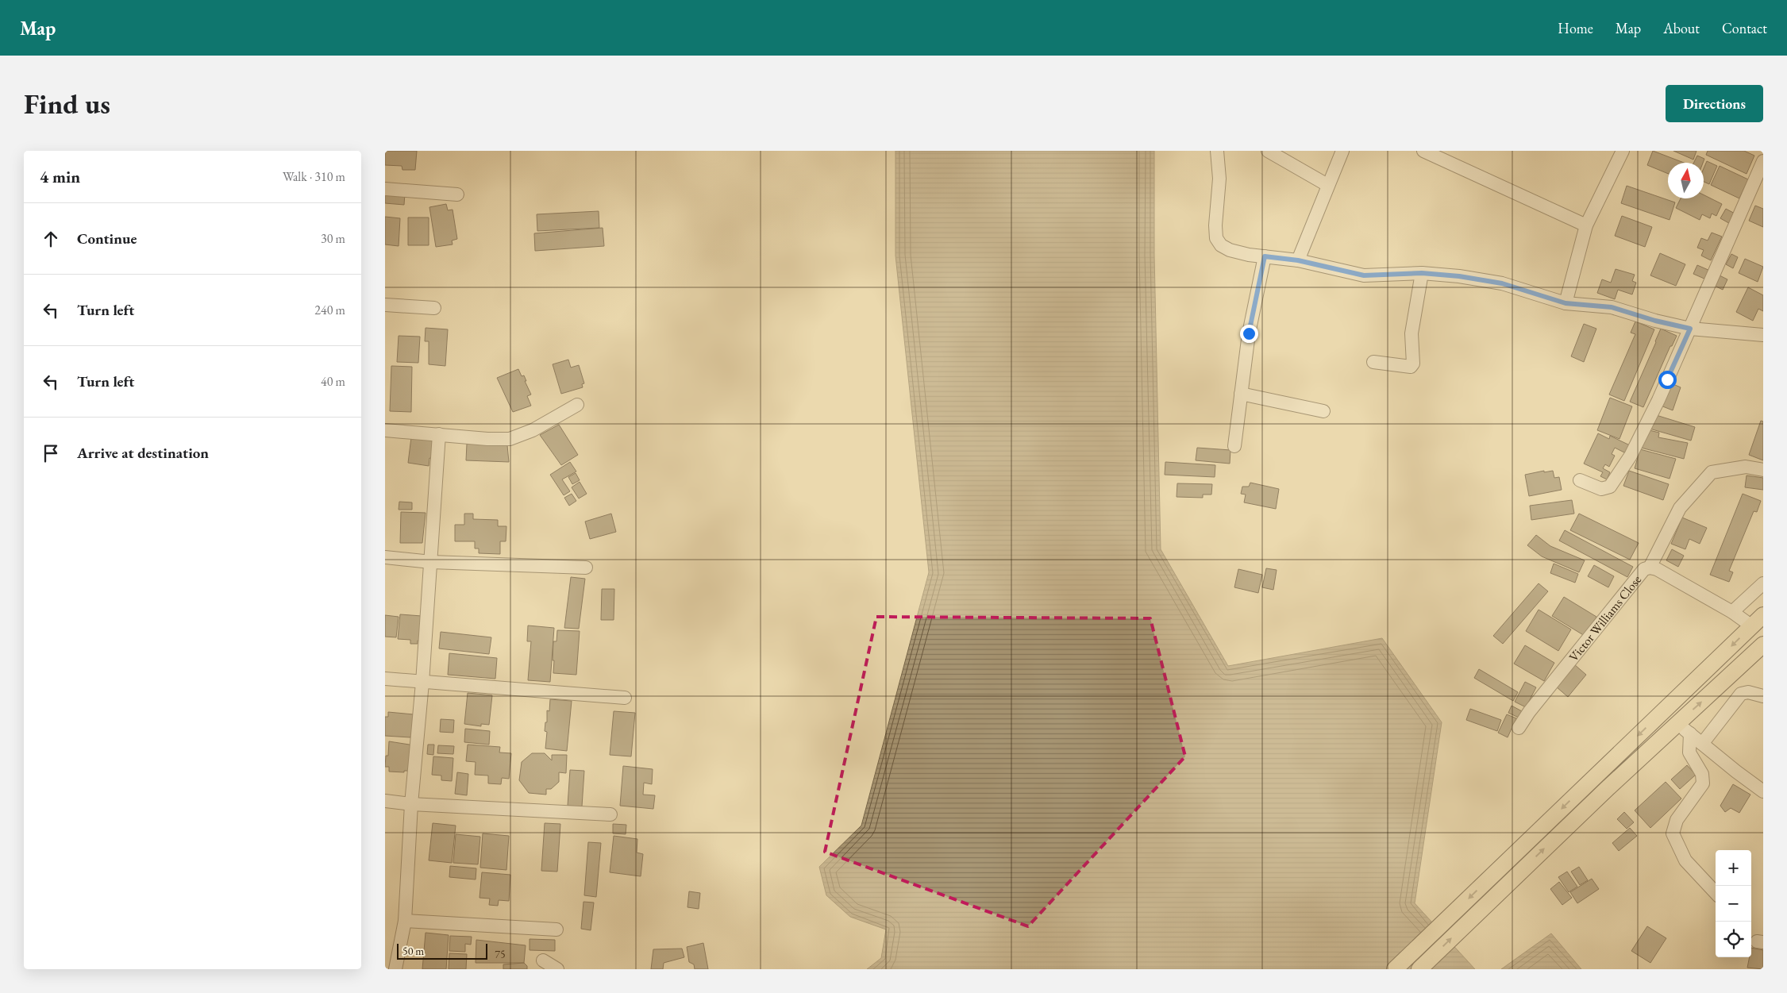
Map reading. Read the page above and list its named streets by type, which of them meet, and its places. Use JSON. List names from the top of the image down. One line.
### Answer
{"streets":{"street":["Victor Williams Close"]},"house_numbers":["75"],"scale_bar":"50 m","north":"top","page":{"header":"Map","nav":["Home","Map","About","Contact"],"buttons":"Directions","title":"Find us","heading":["4 min","Walk · 310 m"],"list":[["Continue","30 m"],["Turn left","240 m"],["Turn left","40 m"],"Arrive at destination"],"map_buttons":["+","−"],"scale":"50 m"}}
